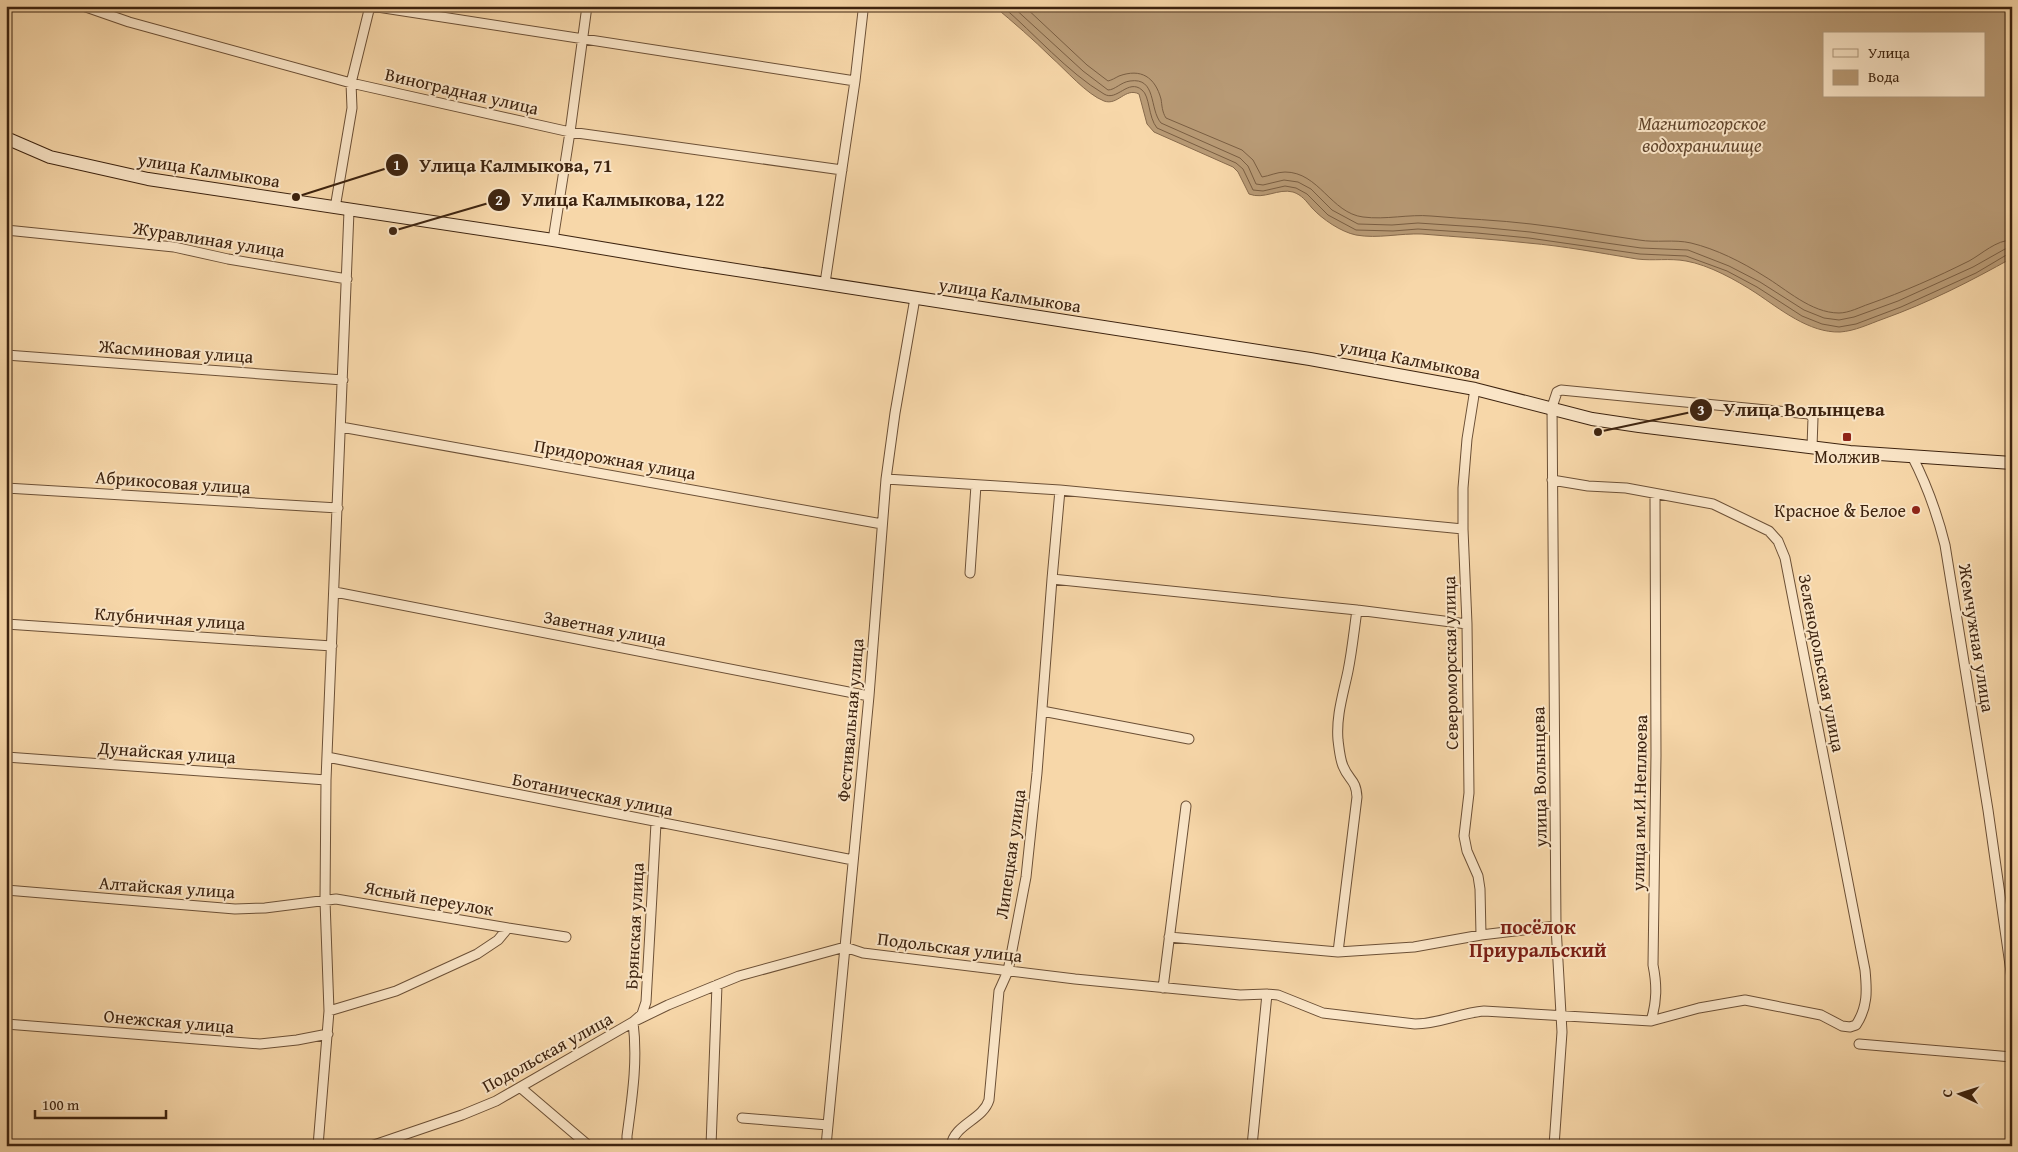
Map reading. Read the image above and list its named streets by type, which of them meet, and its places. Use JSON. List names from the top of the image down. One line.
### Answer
{"streets":{"main road":["улица Калмыкова"],"street":["Виноградная улица","Журавлиная улица","Жасминовая улица","Придорожная улица","Абрикосовая улица","Клубничная улица","Заветная улица","Жемчужная улица","Североморская улица","Зеленодольская улица","Фестивальная улица","Дунайская улица","улица Волынцева","Ботаническая улица","улица им.И.Неплюева","Липецкая улица","Алтайская улица","Ясный переулок","Брянская улица","Подольская улица","Онежская улица"]},"crossings":[["улица Калмыкова","Жемчужная улица"],["улица Калмыкова","Североморская улица"],["улица Калмыкова","Фестивальная улица"],["улица Калмыкова","улица Волынцева"],["Придорожная улица","Фестивальная улица"],["Заветная улица","Фестивальная улица"],["Зеленодольская улица","улица Волынцева"],["Зеленодольская улица","улица им.И.Неплюева"],["Фестивальная улица","Ботаническая улица"],["Фестивальная улица","Подольская улица"],["улица Волынцева","Подольская улица"],["Ботаническая улица","Брянская улица"],["Липецкая улица","Подольская улица"],["Алтайская улица","Ясный переулок"],["Брянская улица","Подольская улица"]],"districts":["посёлок Приуральский"],"water":["Магнитогорское водохранилище"],"places":{"other":["Улица Калмыкова, 71","Улица Калмыкова, 122","Улица Волынцева","Красное & Белое"],"transit":["Молжив"]},"legend":["Улица","Вода"],"scale_bar":"100 m","north":"left"}
